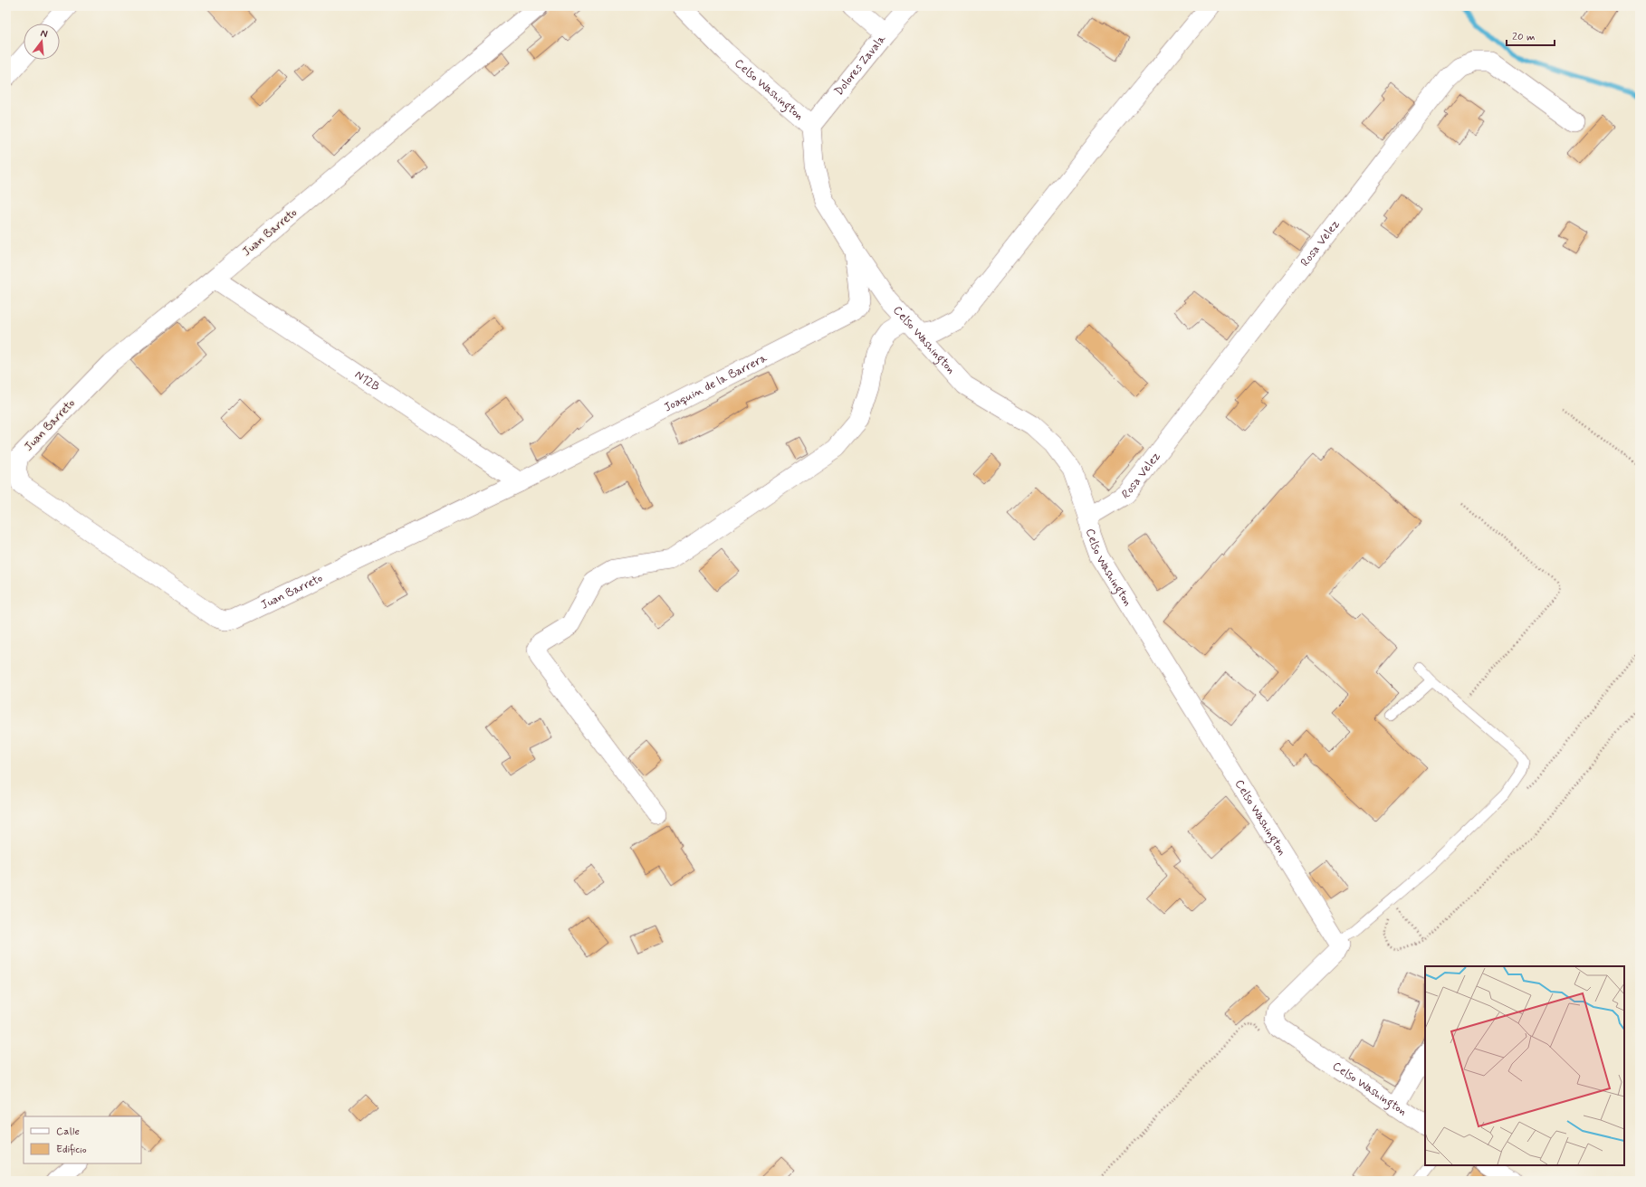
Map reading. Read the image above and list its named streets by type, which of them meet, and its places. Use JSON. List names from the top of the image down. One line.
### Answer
{"streets":{"street":["Dolores Zavala","Celso Washington","Juan Barreto","Rosa Velez","N12B","Joaquin de la Barrera"]},"crossings":[["Dolores Zavala","Celso Washington"],["Celso Washington","Rosa Velez"],["Celso Washington","Joaquin de la Barrera"],["Juan Barreto","N12B"],["Juan Barreto","Joaquin de la Barrera"],["N12B","Joaquin de la Barrera"]],"legend":["Calle","Edificio"],"scale_bar":"20 m","north":"top"}
